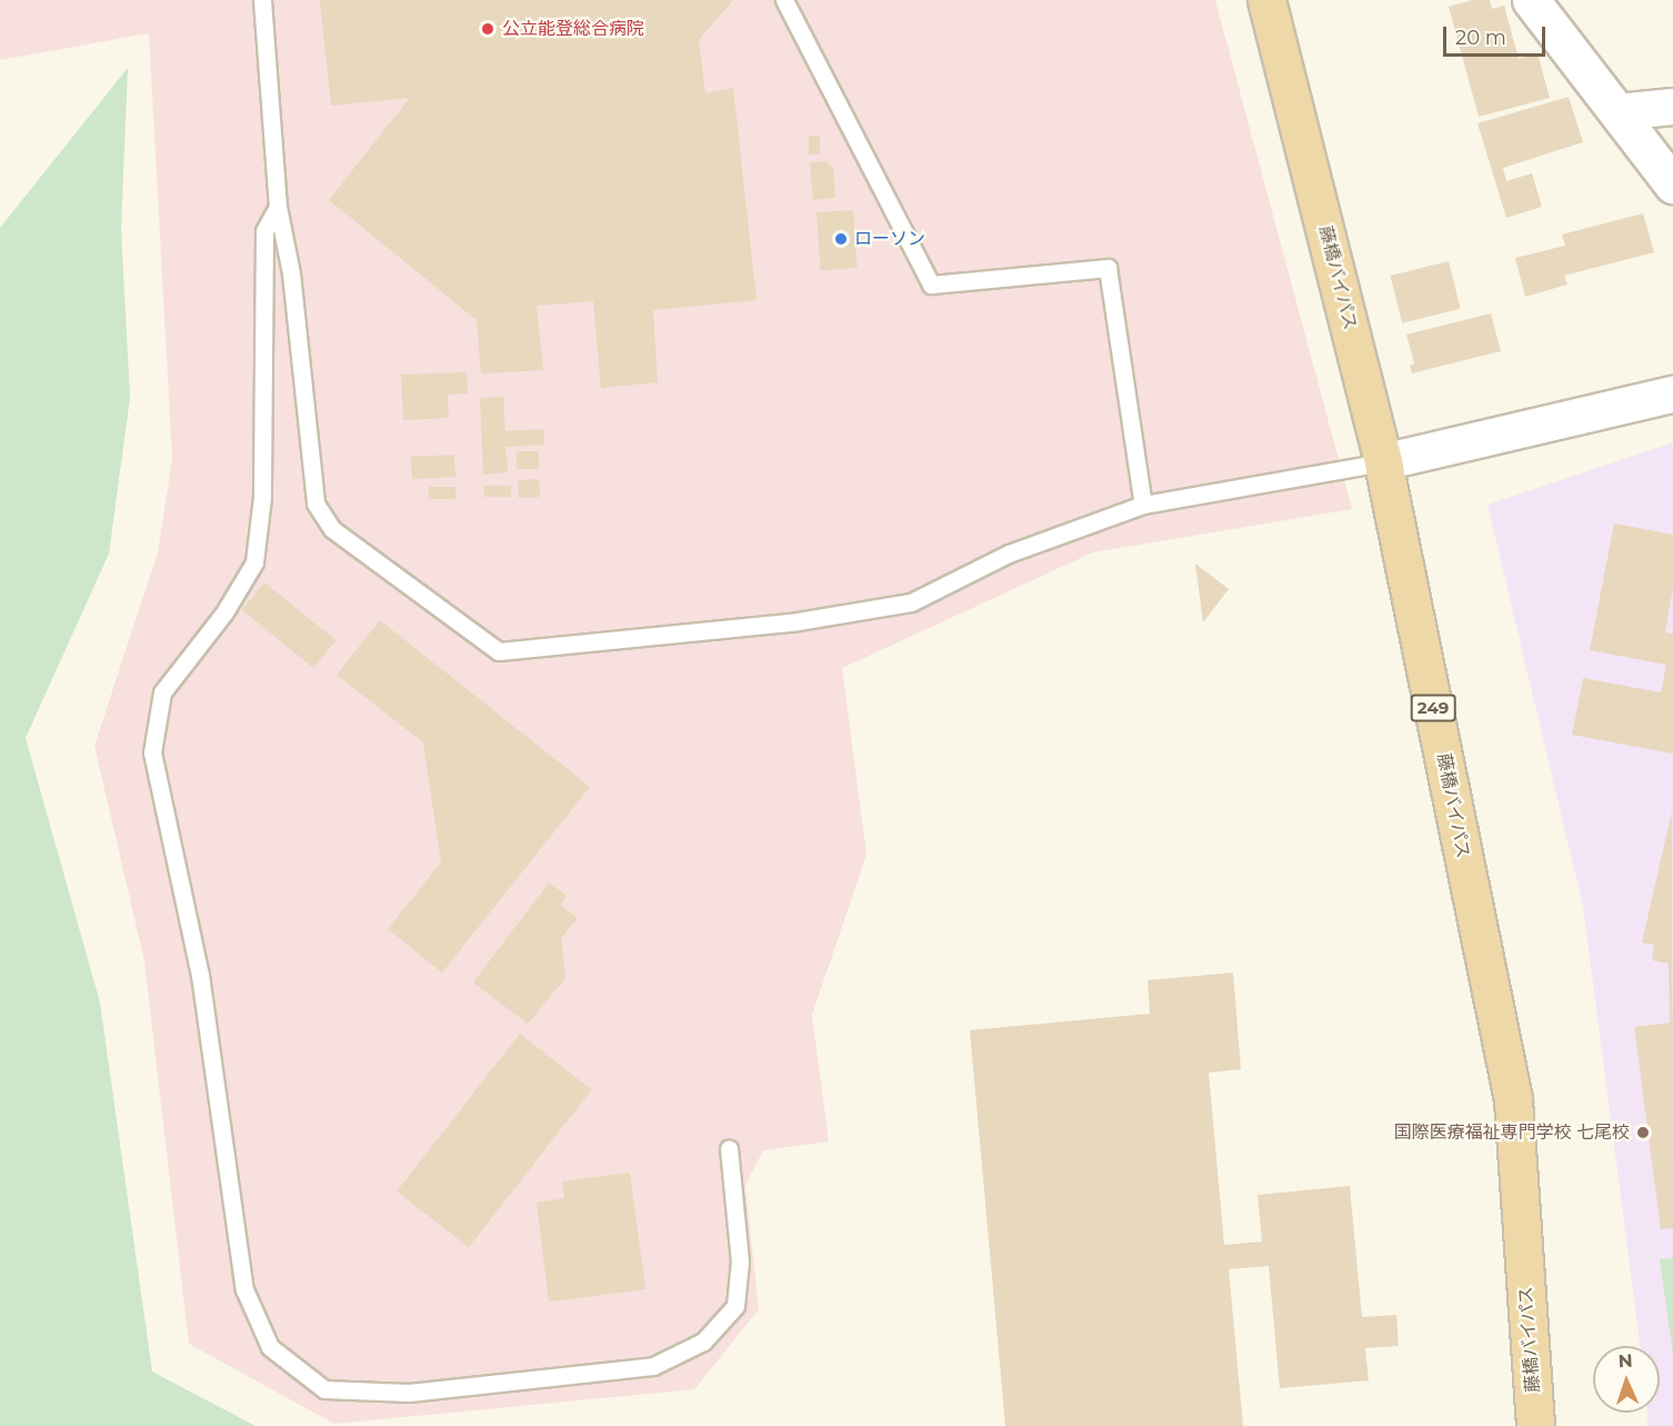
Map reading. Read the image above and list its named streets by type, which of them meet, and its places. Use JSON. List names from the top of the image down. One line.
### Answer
{"streets":{"highway":["藤橋バイパス","249"]},"places":["公立能登総合病院","ローソン","国際医療福祉専門学校 七尾校"],"scale_bar":"20 m","north":"top"}
